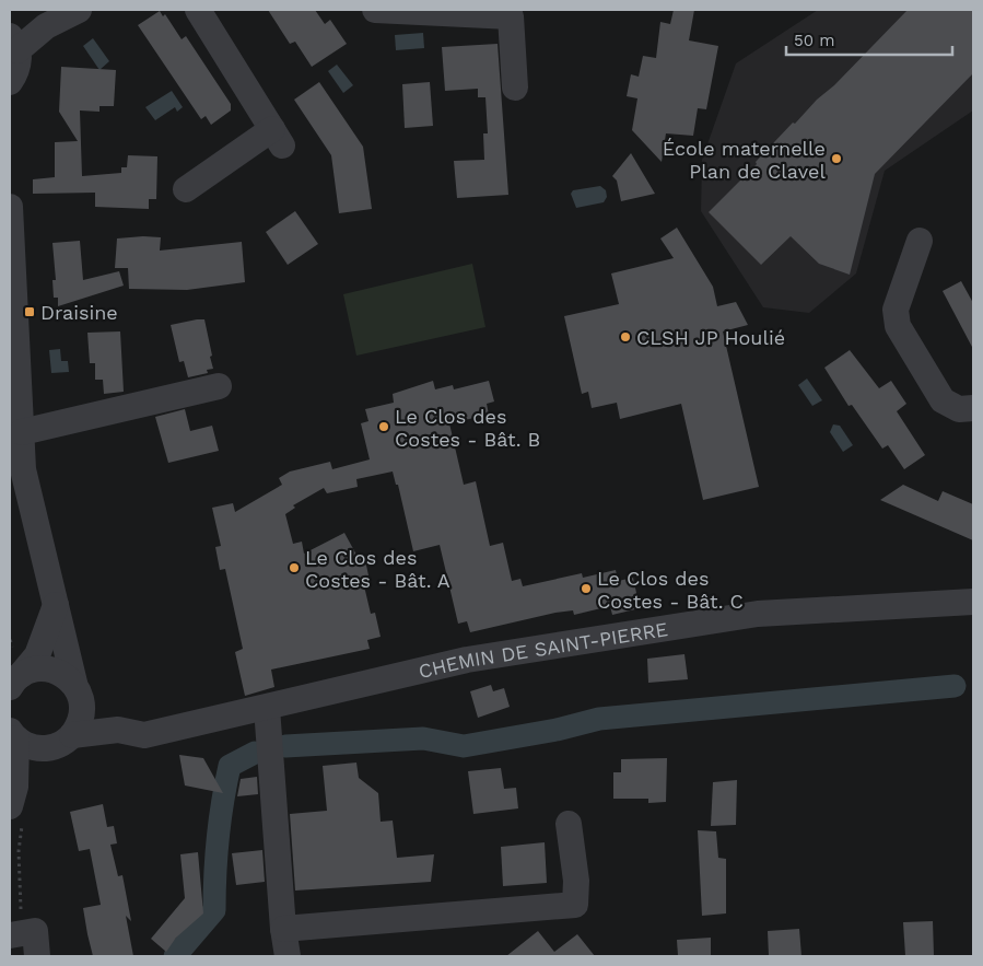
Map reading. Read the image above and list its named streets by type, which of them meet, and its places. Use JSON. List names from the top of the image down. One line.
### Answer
{"streets":{"street":["CHEMIN DE SAINT-PIERRE"]},"places":{"other":["École maternelle Plan de Clavel","CLSH JP Houlié","Le Clos des Costes - Bât. B","Le Clos des Costes - Bât. A","Le Clos des Costes - Bât. C"],"transit":["Draisine"]},"scale_bar":"50 m"}
